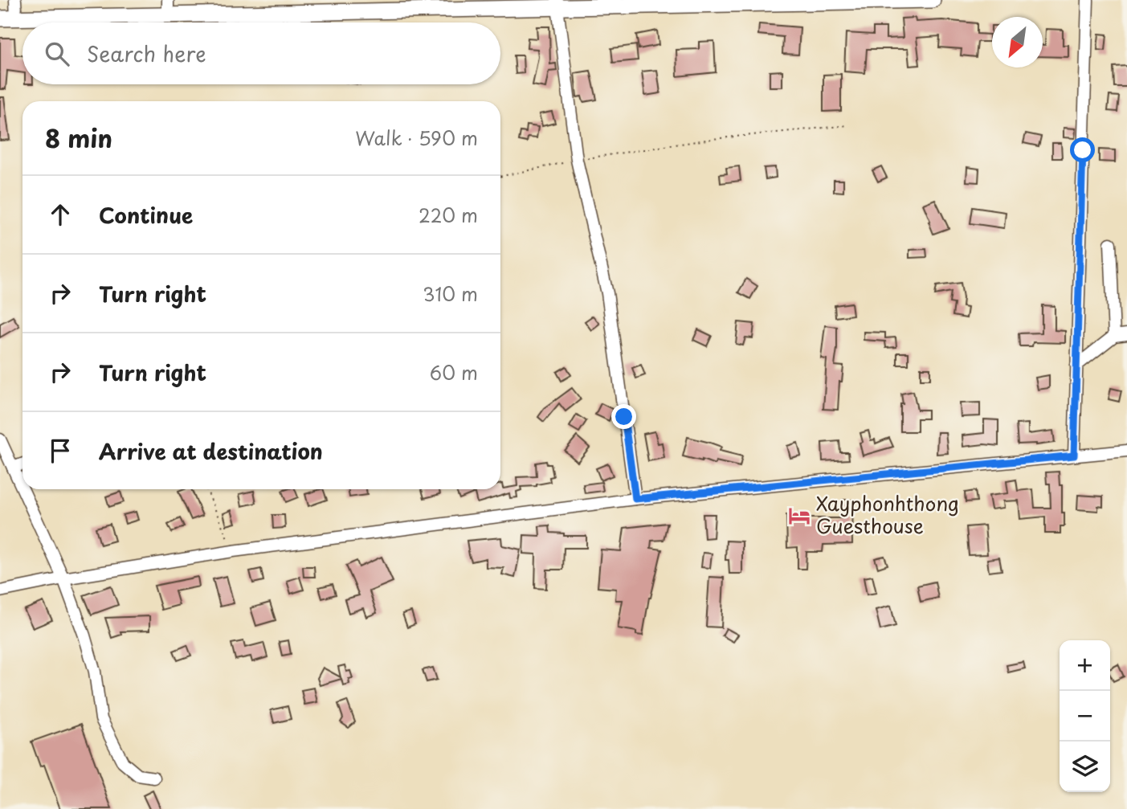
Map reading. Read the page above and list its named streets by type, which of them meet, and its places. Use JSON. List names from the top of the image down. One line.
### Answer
{"places":{"hotel":["Xayphonhthong Guesthouse"]},"north":"bottom left","page":{"search":"Search here","heading":["8 min","Walk · 590 m"],"list":[["Continue","220 m"],["Turn right","310 m"],["Turn right","60 m"],"Arrive at destination"],"map_buttons":["+","−"]}}
